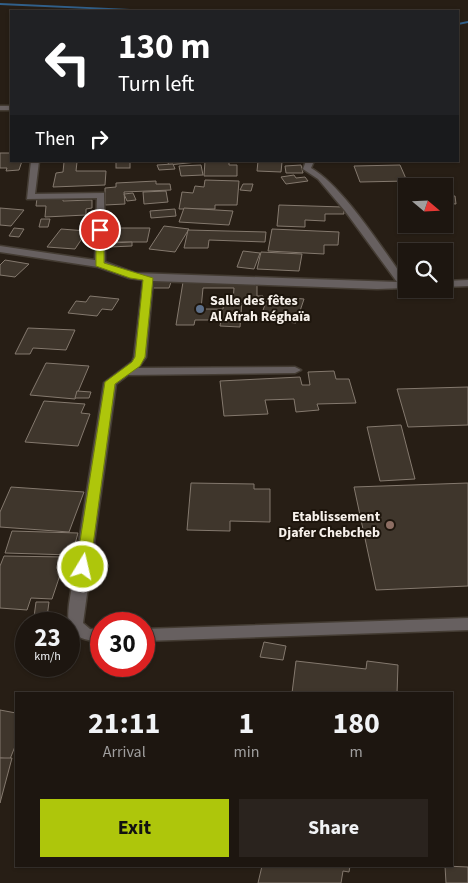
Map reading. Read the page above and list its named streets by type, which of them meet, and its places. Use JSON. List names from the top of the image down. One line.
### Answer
{"places":["Salle des fêtes Al Afrah Réghaïa","Etablissement Djafer Chebcheb"],"north":"right","page":{"turn":["130 m","Turn left"],"then":"Then","speed":"23 km/h","limit":"30","eta":["21:11","Arrival","1","min","180","m"],"buttons":["Exit","Share"]}}
